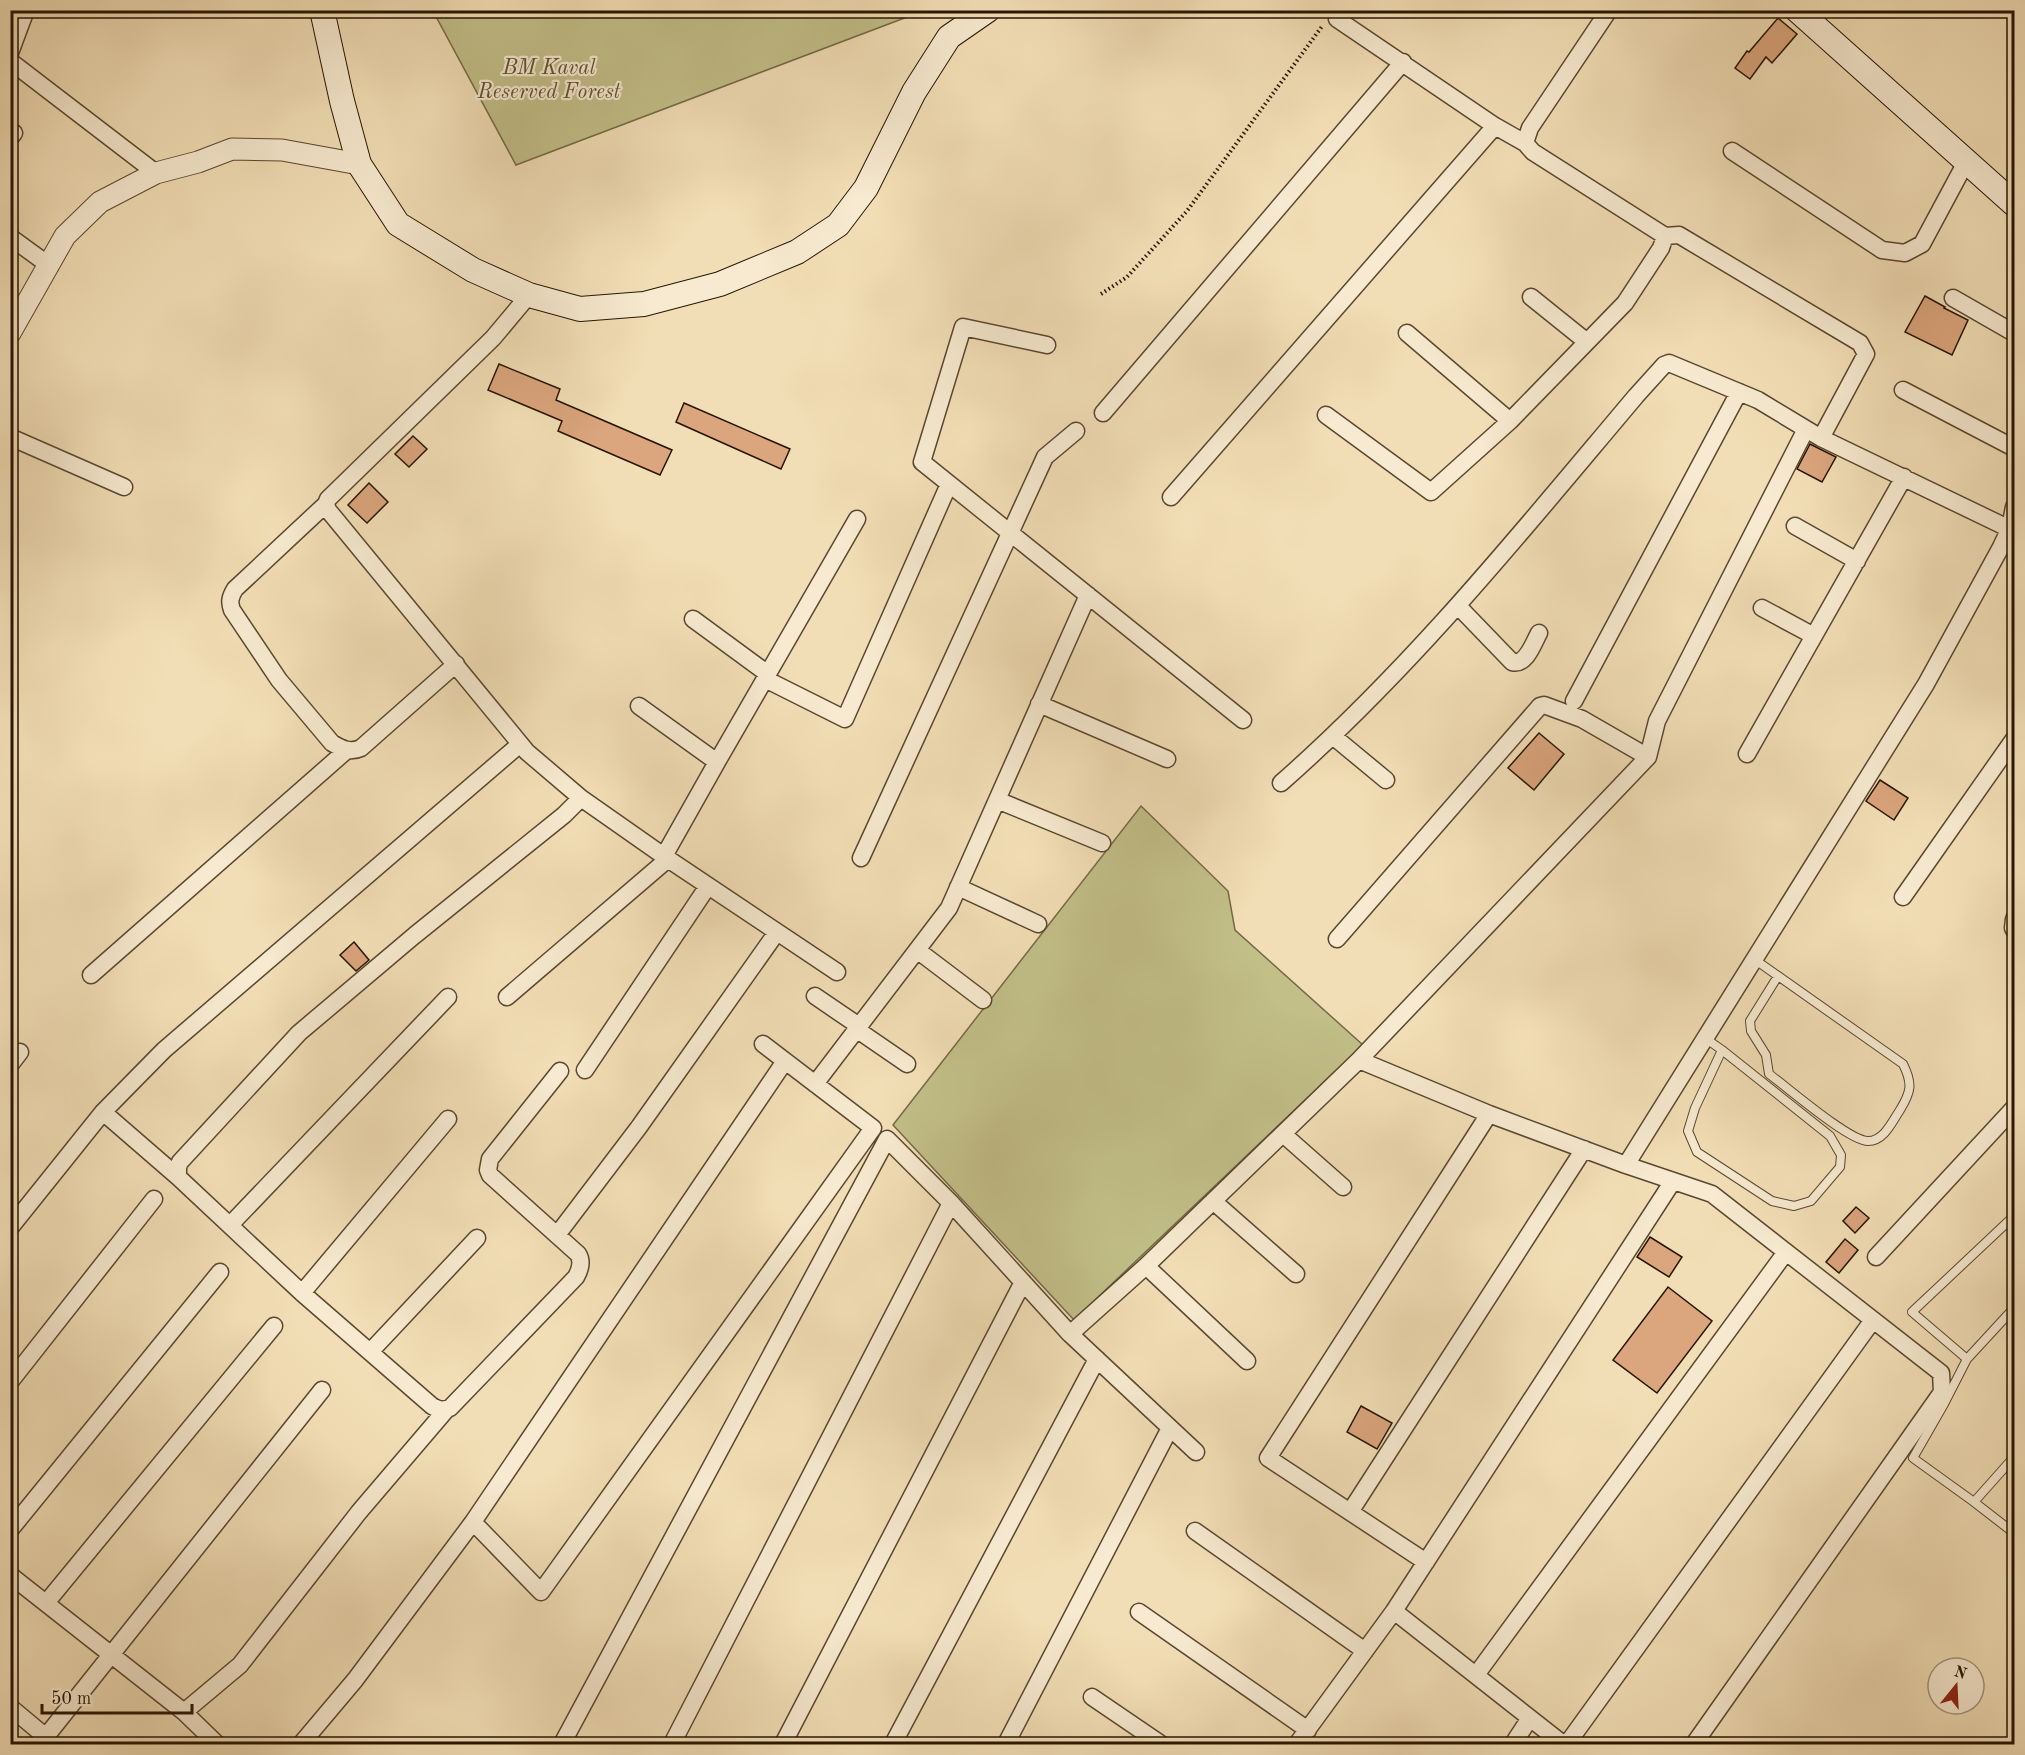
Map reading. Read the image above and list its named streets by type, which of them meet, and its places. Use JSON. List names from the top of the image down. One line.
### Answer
{"parks":["BM Kaval Reserved Forest"],"scale_bar":"50 m","north":"top"}
